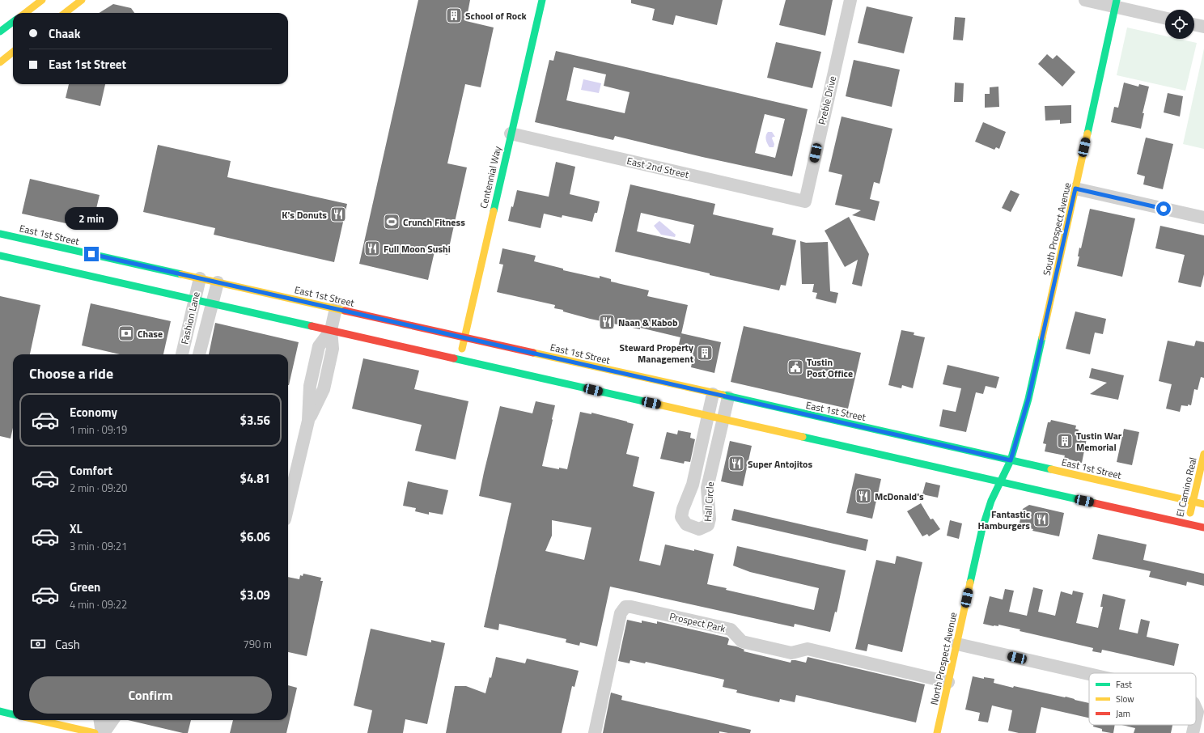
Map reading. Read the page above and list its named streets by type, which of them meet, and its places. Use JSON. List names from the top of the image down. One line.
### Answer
{"streets":{"main road":["Centennial Way","South Prospect Avenue","East 1st Street","El Camino Real","North Prospect Avenue"],"street":["Preble Drive","East 2nd Street","Fashion Lane","Hall Circle","Prospect Park"]},"crossings":[["Preble Drive","East 2nd Street"],["East 2nd Street","Centennial Way"],["Centennial Way","East 1st Street"],["South Prospect Avenue","East 1st Street"],["South Prospect Avenue","North Prospect Avenue"],["East 1st Street","Fashion Lane"],["East 1st Street","El Camino Real"],["East 1st Street","Hall Circle"],["East 1st Street","North Prospect Avenue"],["Prospect Park","North Prospect Avenue"]],"places":{"building":["School of Rock","Steward Property Management","Tustin War Memorial"],"restaurant":["K's Donuts","Full Moon Sushi","Naan & Kabob","Super Antojitos","McDonald's","Fantastic Hamburgers"],"sports":["Crunch Fitness"],"bank":["Chase"],"public building":["Tustin Post Office"]},"legend":["Fast","Slow","Jam"],"page":{"banner":["Chaak","East 1st Street"],"bubble":"2 min","heading":"Choose a ride","list":[{"name":"Economy","note":"1 min · 09:19","value":"$3.56"},{"name":"Comfort","note":"2 min · 09:20","value":"$4.81"},{"name":"XL","note":"3 min · 09:21","value":"$6.06"},{"name":"Green","note":"4 min · 09:22","value":"$3.09"}],"pay":["Cash","790 m"],"buttons":"Confirm"}}
